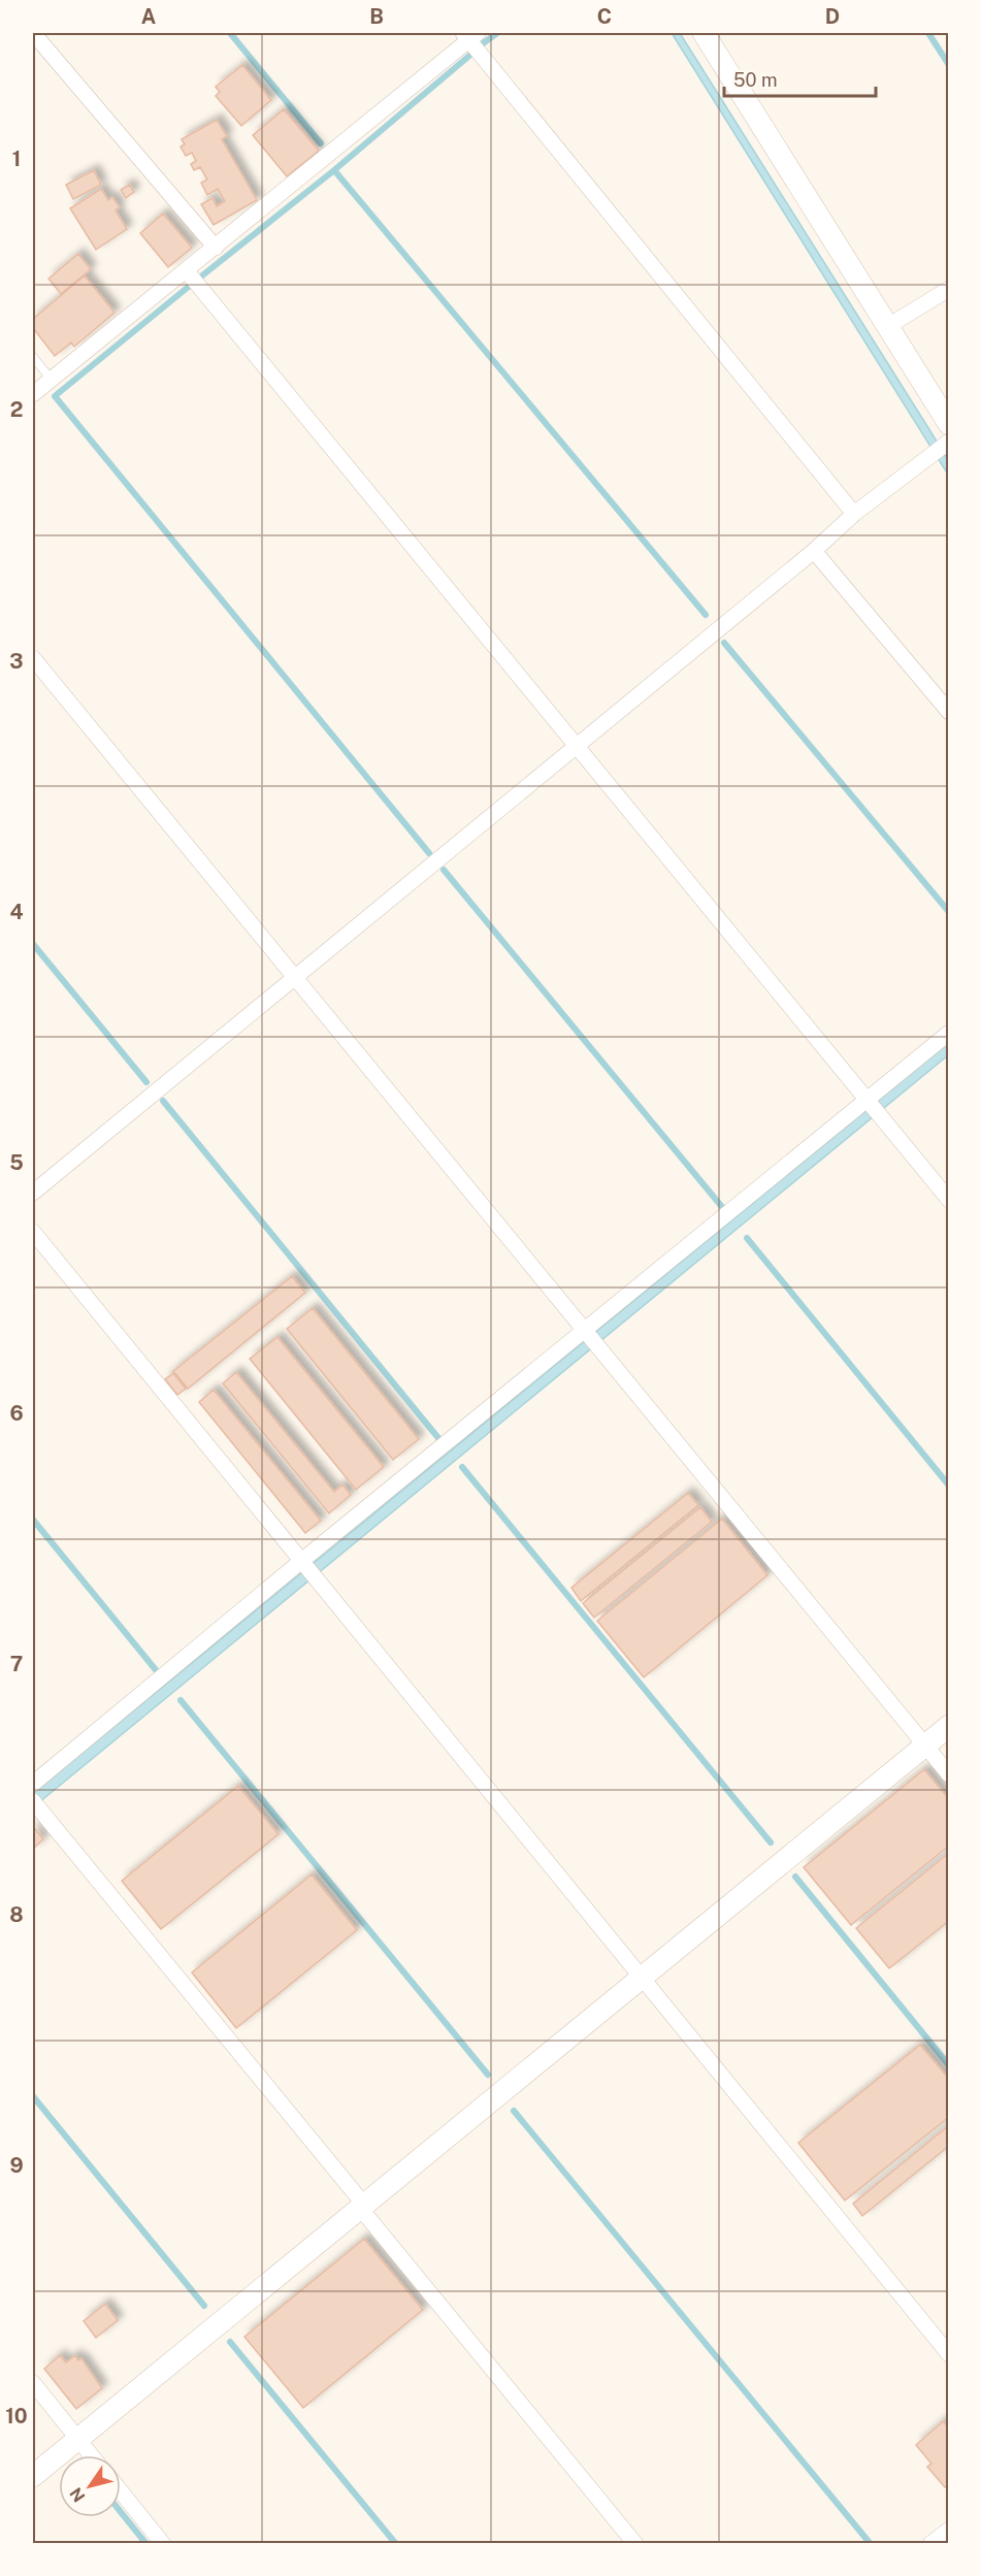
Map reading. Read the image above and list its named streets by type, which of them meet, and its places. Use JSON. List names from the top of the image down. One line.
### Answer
{"scale_bar":"50 m","north":"bottom left","grid":{"columns":["A","B","C","D"],"rows":["1","2","3","4","5","6","7","8","9","10"]}}
